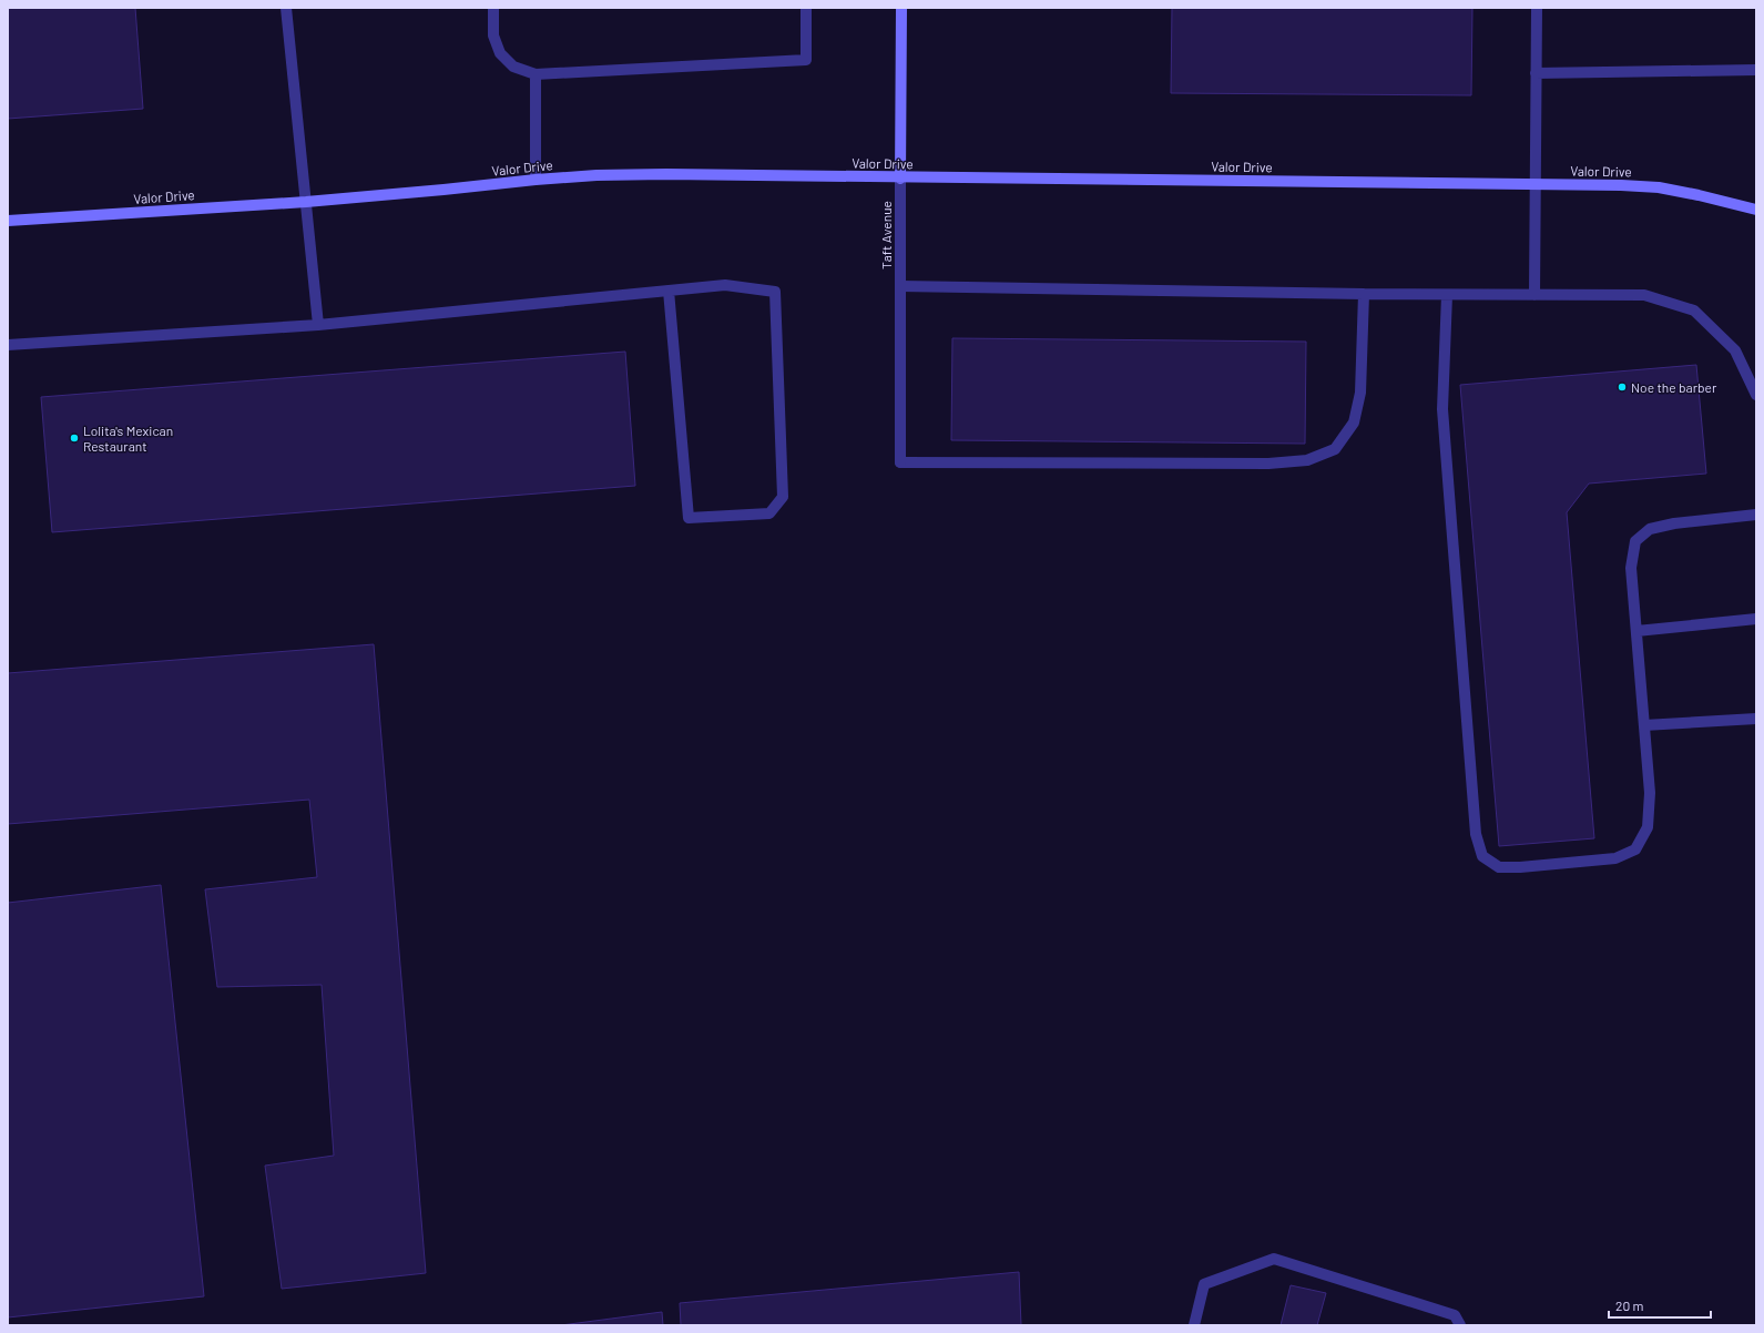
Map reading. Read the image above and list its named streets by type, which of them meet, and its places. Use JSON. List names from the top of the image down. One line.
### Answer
{"streets":{"street":["Valor Drive","Taft Avenue"]},"crossings":[["Valor Drive","Taft Avenue"]],"places":["Noe the barber","Lolita's Mexican Restaurant"],"scale_bar":"20 m"}
